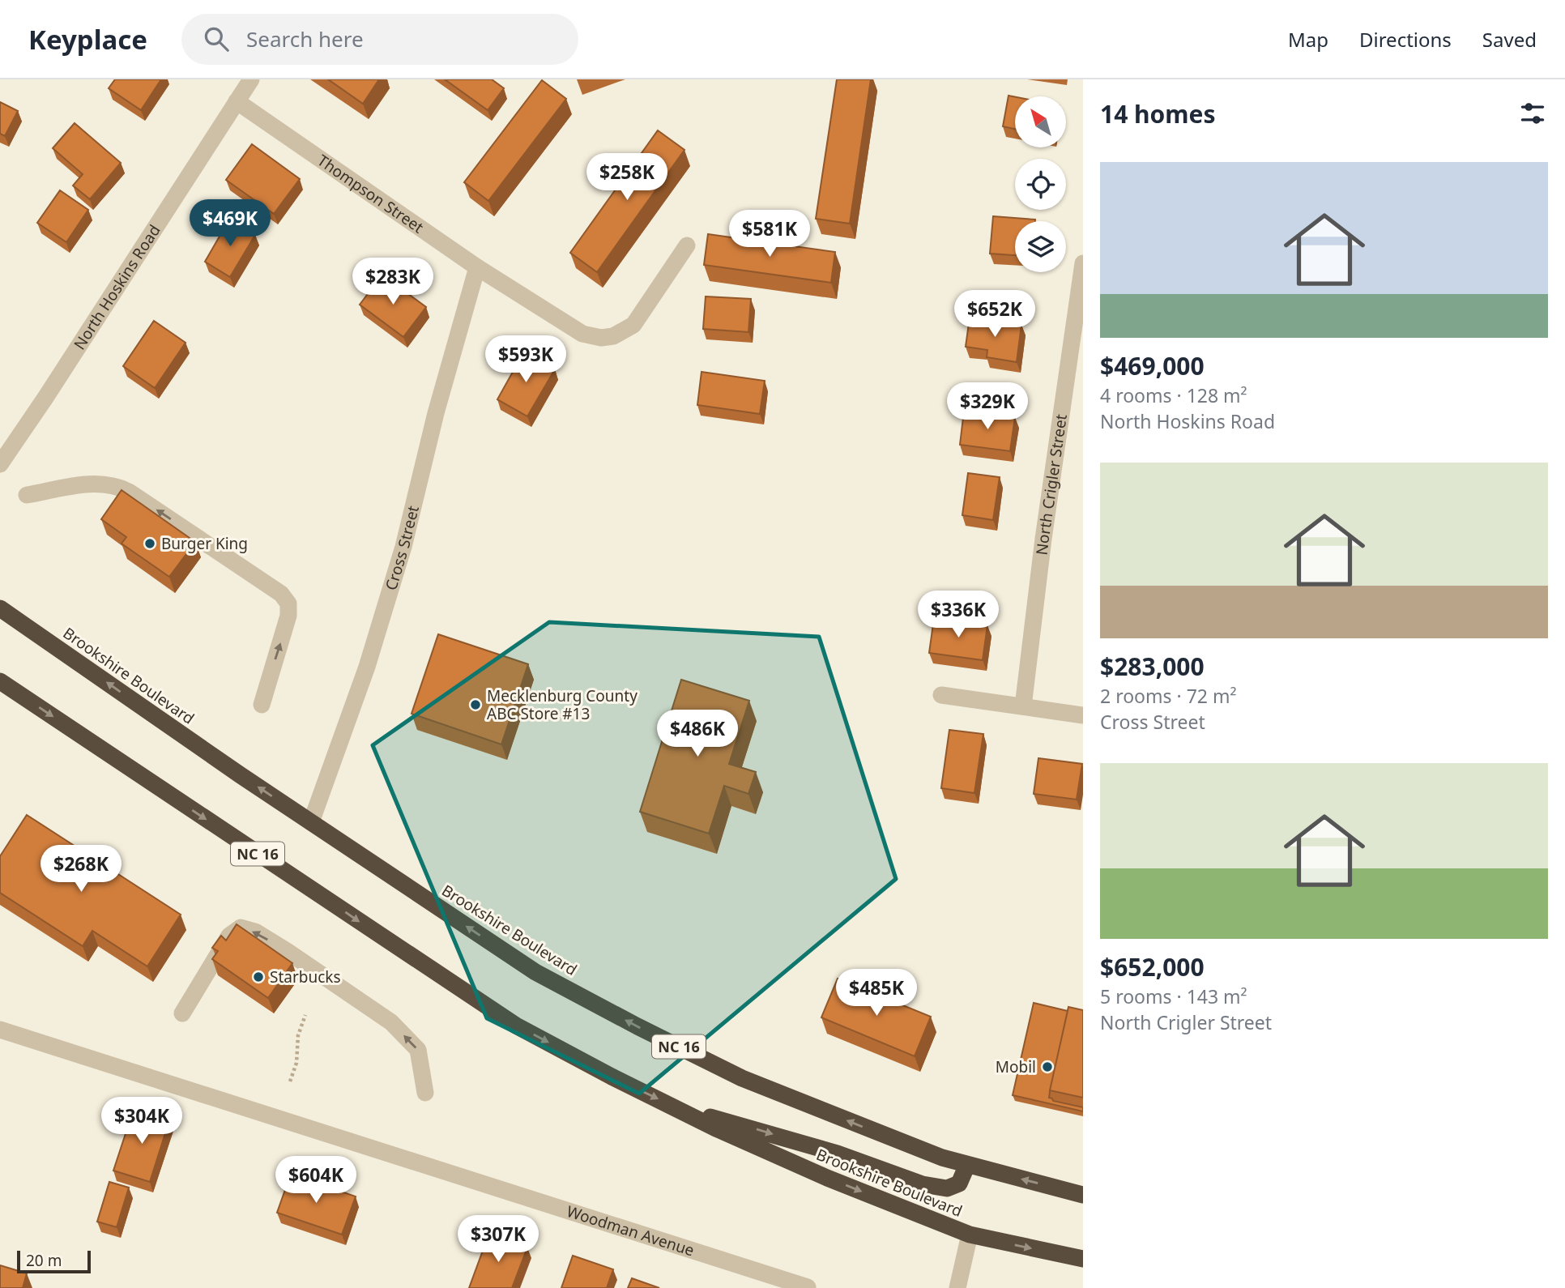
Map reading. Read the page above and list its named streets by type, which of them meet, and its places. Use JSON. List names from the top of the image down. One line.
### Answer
{"streets":{"highway":["Brookshire Boulevard","NC 16"],"street":["Thompson Street","North Hoskins Road","North Crigler Street","Cross Street","Woodman Avenue"]},"crossings":[["Thompson Street","North Hoskins Road"],["Thompson Street","Cross Street"],["Cross Street","Brookshire Boulevard"]],"places":["Burger King","Mecklenburg County ABC Store #13","Starbucks","Mobil"],"scale_bar":"20 m","north":"top left","page":{"header":"Keyplace","search":"Search here","nav":["Map","Directions","Saved"],"heading":"14 homes","list":[{"name":"$469,000","note":"4 rooms · 128 m² · North Hoskins Road"},{"name":"$283,000","note":"2 rooms · 72 m² · Cross Street"},{"name":"$652,000","note":"5 rooms · 143 m² · North Crigler Street"}],"price":["$258K","$469K","$581K","$283K","$652K","$593K","$329K","$336K","$486K","$268K","$485K","$304K","$604K","$307K"],"scale":"20 m"}}
